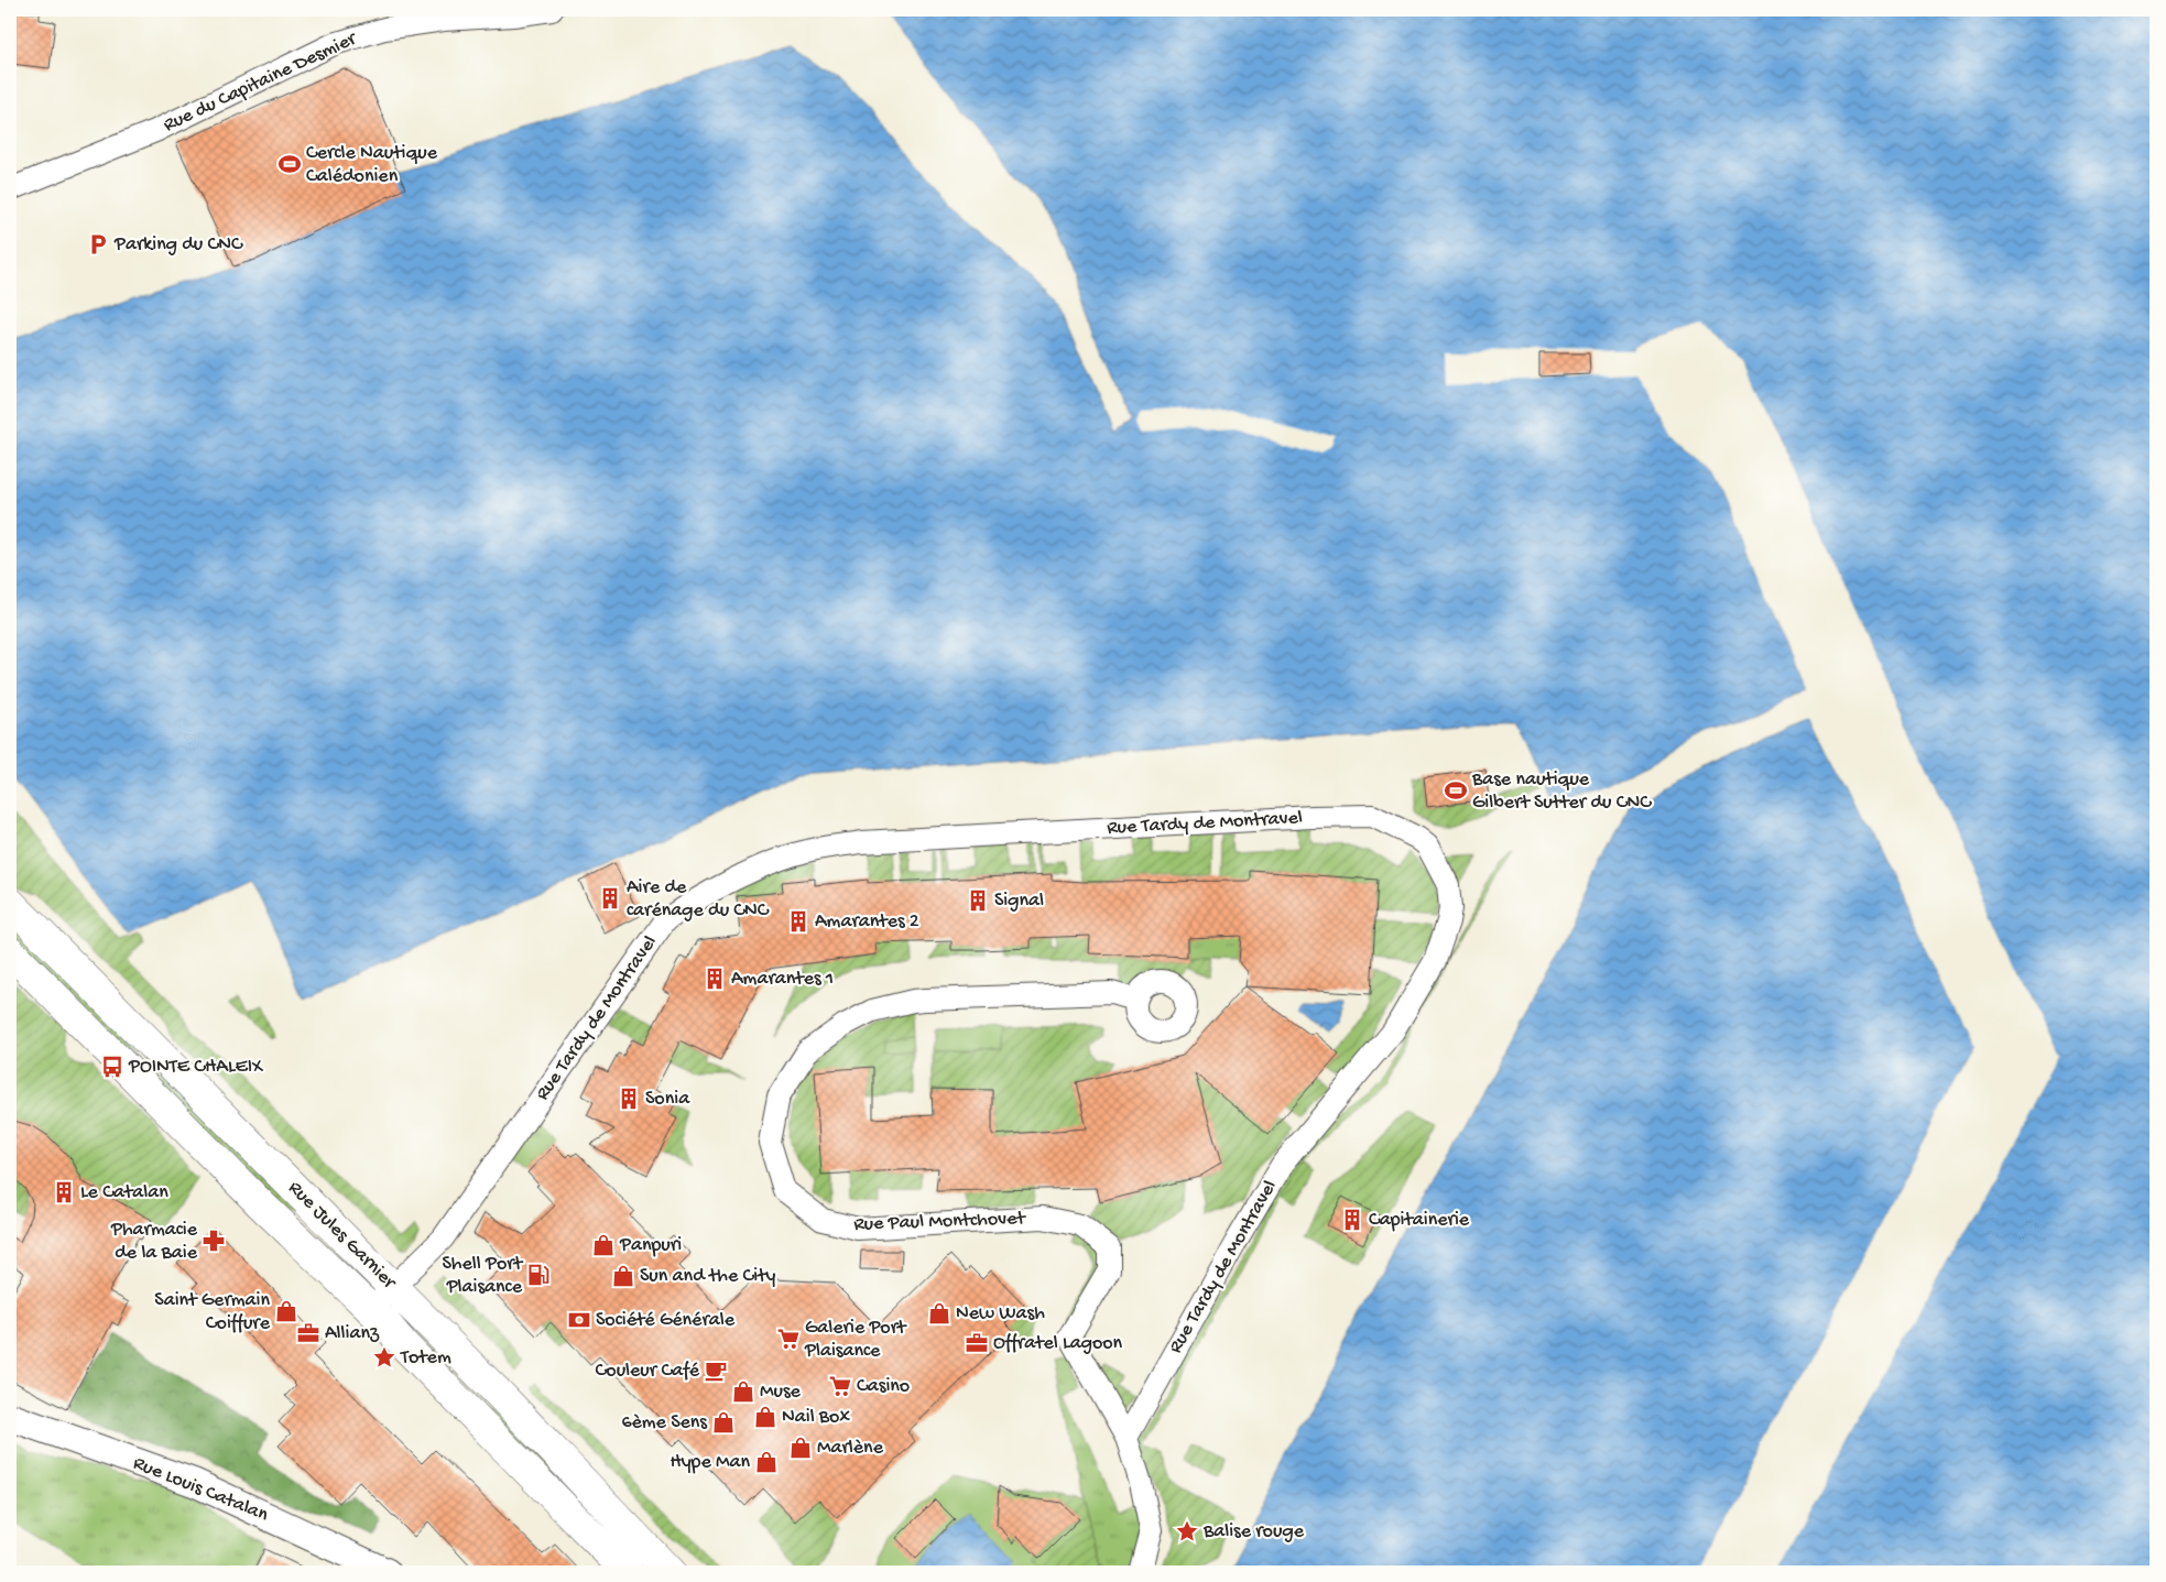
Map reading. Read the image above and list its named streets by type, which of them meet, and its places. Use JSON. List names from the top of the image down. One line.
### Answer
{"streets":{"main road":["Rue Jules Garnier"],"street":["Rue du Capitaine Desmier","Rue Tardy de Montravel","Rue Paul Montchovet","Rue Louis Catalan"]},"crossings":[["Rue Tardy de Montravel","Rue Paul Montchovet"],["Rue Tardy de Montravel","Rue Jules Garnier"]],"places":{"sports":["Cercle Nautique Calédonien","Base nautique Gilbert Sutter du CNC"],"parking":["Parking du CNC"],"building":["Aire de carénage du CNC","Signal","Amarantes 2","Amarantes 1","Sonia","Le Catalan","Capitainerie"],"bus stop":["POINTE CHALEIX"],"pharmacy":["Pharmacie de la Baie"],"shop":["Panpuri","Sun and the City","Saint Germain Coiffure","New Wash","Muse","Nail Box","6ème Sens","Marlène","Hype Man"],"fuel station":["Shell Port Plaisance"],"bank":["Société Générale"],"office":["Allianz","Offratel Lagoon"],"supermarket":["Galerie Port Plaisance","Casino"],"place":["Totem","Balise rouge"],"cafe":["Couleur Café"]}}
